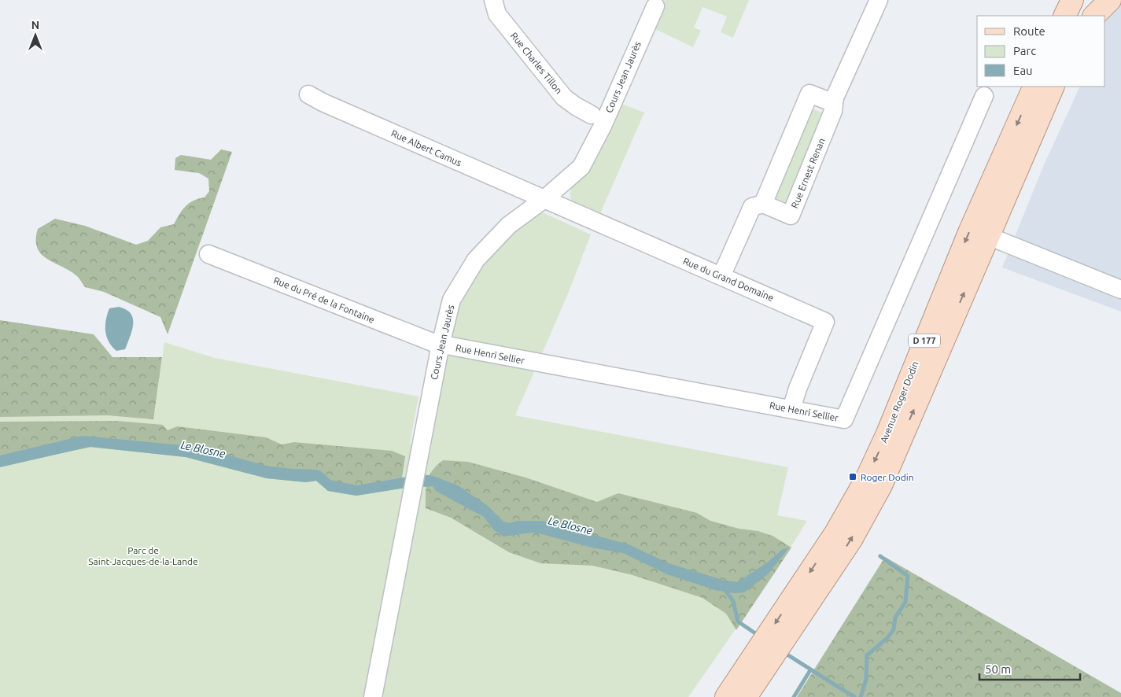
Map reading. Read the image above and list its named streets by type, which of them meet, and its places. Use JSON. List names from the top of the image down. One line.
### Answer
{"streets":{"main road":["D 177","Avenue Roger Dodin"],"street":["Rue Charles Tillon","Cours Jean Jaurès","Rue Albert Camus","Rue Ernest Renan","Rue du Grand Domaine","Rue du Pré de la Fontaine","Rue Henri Sellier"]},"crossings":[["Cours Jean Jaurès","Rue Albert Camus"],["Cours Jean Jaurès","Rue du Grand Domaine"],["Cours Jean Jaurès","Rue du Pré de la Fontaine"],["Cours Jean Jaurès","Rue Henri Sellier"],["Rue Albert Camus","Rue du Grand Domaine"],["Rue du Grand Domaine","Rue Henri Sellier"],["Rue du Pré de la Fontaine","Rue Henri Sellier"]],"water":["Le Blosne"],"parks":["Parc de Saint-Jacques-de-la-Lande"],"places":{"transit":["Roger Dodin"]},"legend":["Route","Parc","Eau"],"scale_bar":"50 m","north":"top"}
